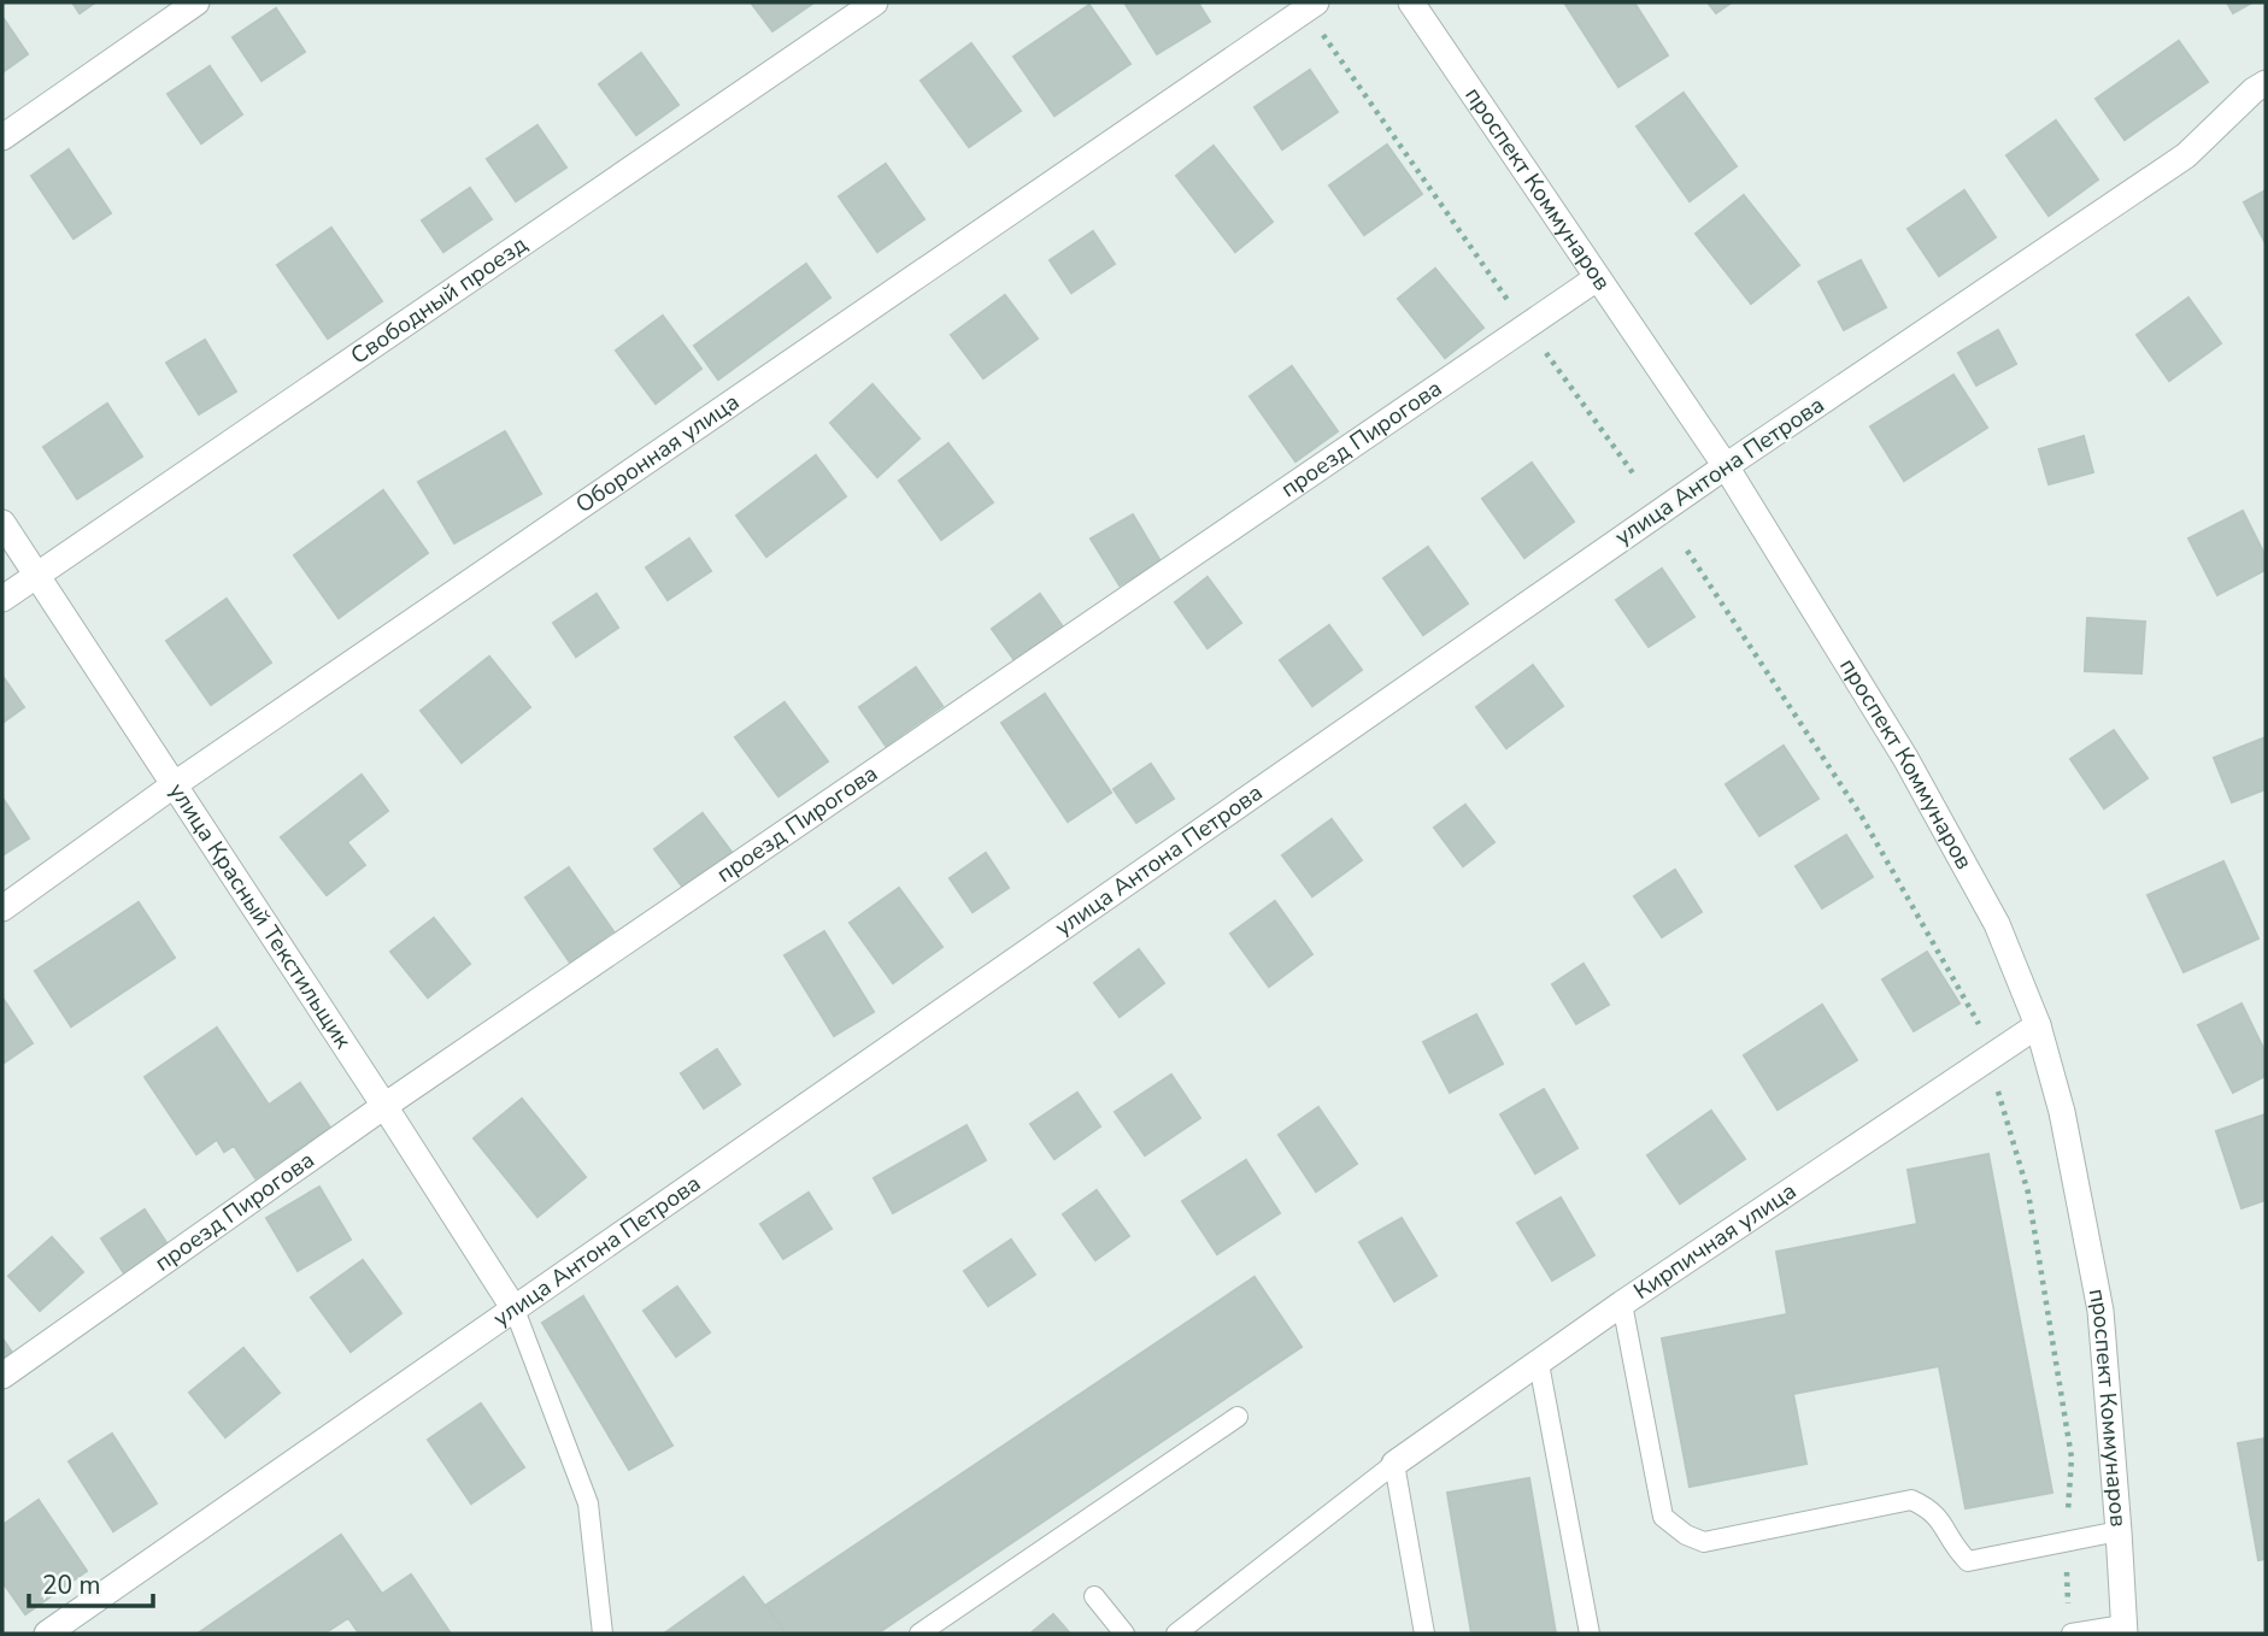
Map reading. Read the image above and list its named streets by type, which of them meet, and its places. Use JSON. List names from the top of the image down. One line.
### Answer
{"streets":{"street":["проспект Коммунаров","Свободный проезд","проезд Пирогова","Оборонная улица","улица Антона Петрова","улица Красный Текстильщик","Кирпичная улица"]},"crossings":[["проспект Коммунаров","проезд Пирогова"],["проспект Коммунаров","улица Антона Петрова"],["проспект Коммунаров","Кирпичная улица"],["Свободный проезд","улица Красный Текстильщик"],["проезд Пирогова","улица Красный Текстильщик"],["Оборонная улица","улица Красный Текстильщик"],["улица Антона Петрова","улица Красный Текстильщик"]],"scale_bar":"20 m"}
